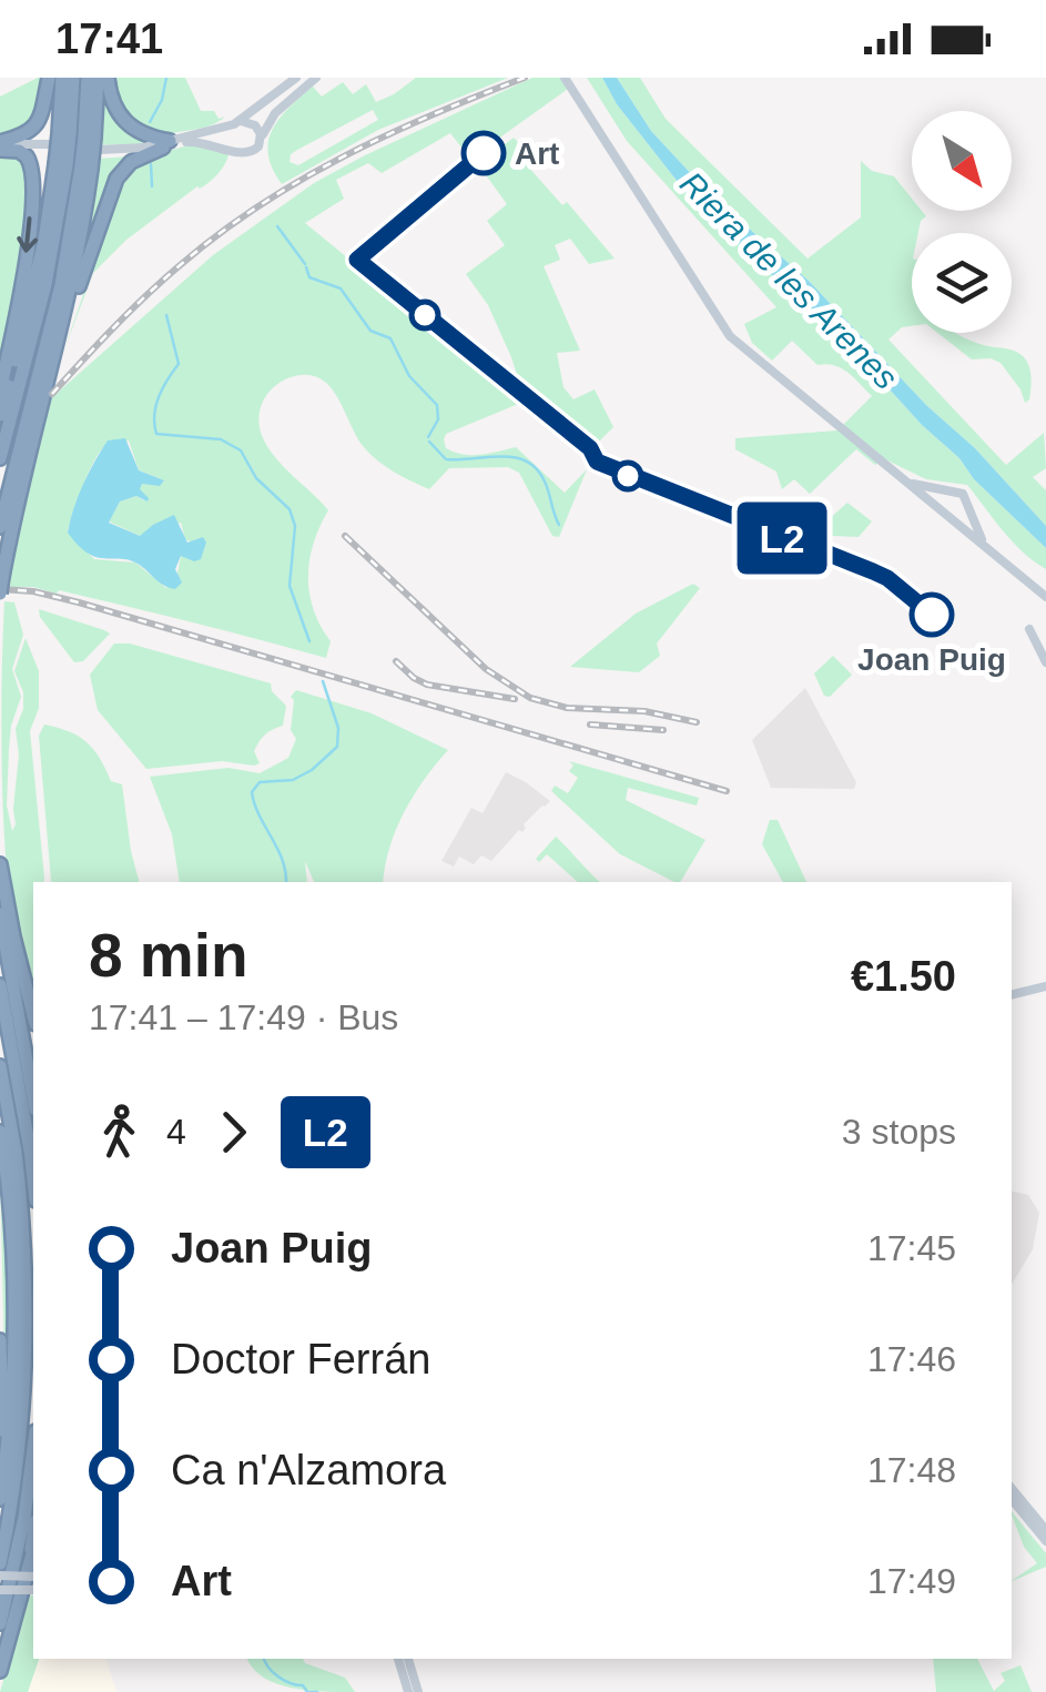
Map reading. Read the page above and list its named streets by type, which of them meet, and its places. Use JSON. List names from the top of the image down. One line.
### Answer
{"water":["Riera de les Arenes"],"places":["Art","Joan Puig"],"lines":["bus line L2"],"north":"bottom right","page":{"status":"17:41","on_map":"L2","heading":["8 min","17:41 – 17:49 · Bus","€1.50"],"legs":["4","L2","3 stops"],"list":[{"name":"Joan Puig","value":"17:45"},{"name":"Doctor Ferrán","value":"17:46"},{"name":"Ca n'Alzamora","value":"17:48"},{"name":"Art","value":"17:49"}]}}
